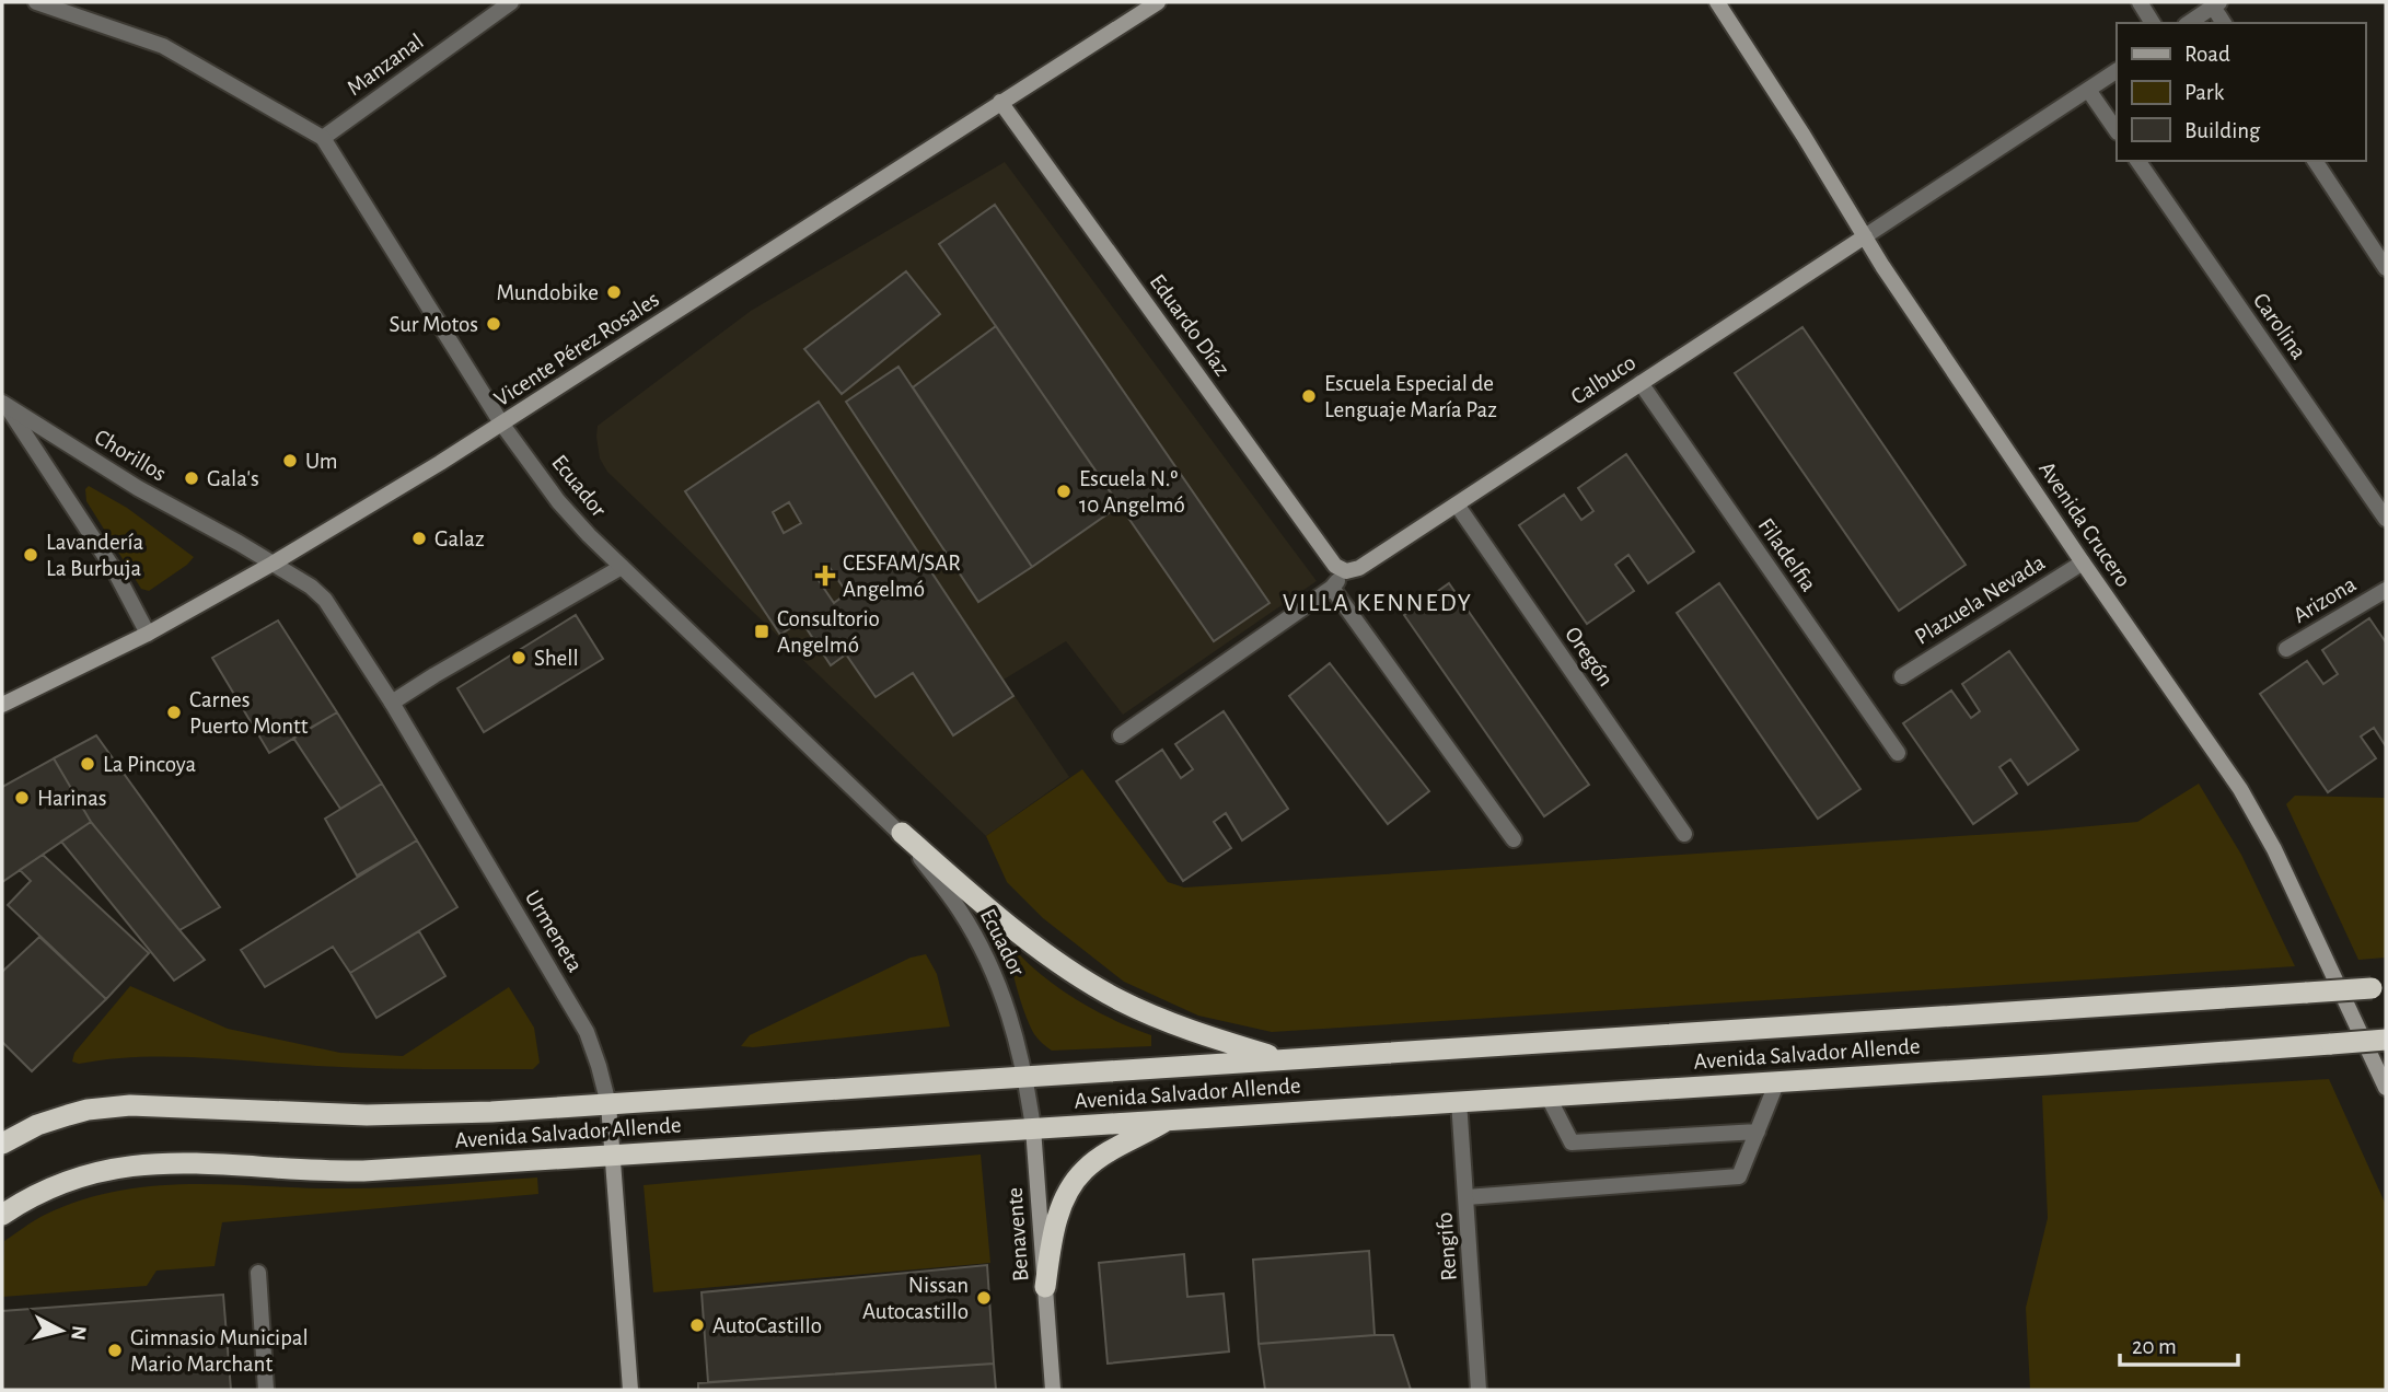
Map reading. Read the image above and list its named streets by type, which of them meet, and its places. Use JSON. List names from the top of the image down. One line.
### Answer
{"streets":{"highway":["Avenida Salvador Allende"],"main road":["Eduardo Díaz","Vicente Pérez Rosales","Calbuco","Avenida Crucero","Urmeneta","Benavente"],"street":["Manzanal","Carolina","Chorillos","Ecuador","Filadelfia","Plazuela Nevada","Arizona","Oregón","Rengifo"]},"crossings":[["Manzanal","Ecuador"],["Eduardo Díaz","Vicente Pérez Rosales"],["Eduardo Díaz","Calbuco"],["Vicente Pérez Rosales","Chorillos"],["Vicente Pérez Rosales","Ecuador"],["Vicente Pérez Rosales","Urmeneta"],["Calbuco","Avenida Crucero"],["Calbuco","Filadelfia"],["Calbuco","Oregón"],["Chorillos","Urmeneta"],["Ecuador","Avenida Salvador Allende"],["Ecuador","Benavente"],["Avenida Crucero","Plazuela Nevada"],["Urmeneta","Avenida Salvador Allende"],["Avenida Salvador Allende","Benavente"],["Avenida Salvador Allende","Rengifo"]],"districts":["VILLA KENNEDY"],"places":{"other":["Mundobike","Sur Motos","Escuela Especial de Lenguaje María Paz","Um","Gala's","Escuela N.º 10 Angelmó","Galaz","Lavandería La Burbuja","Shell","Carnes Puerto Montt","La Pincoya","Harinas","Nissan Autocastillo","AutoCastillo","Gimnasio Municipal Mario Marchant"],"health":["CESFAM/SAR Angelmó"],"transit":["Consultorio Angelmó"]},"legend":["Road","Park","Building"],"scale_bar":"20 m","north":"right"}
